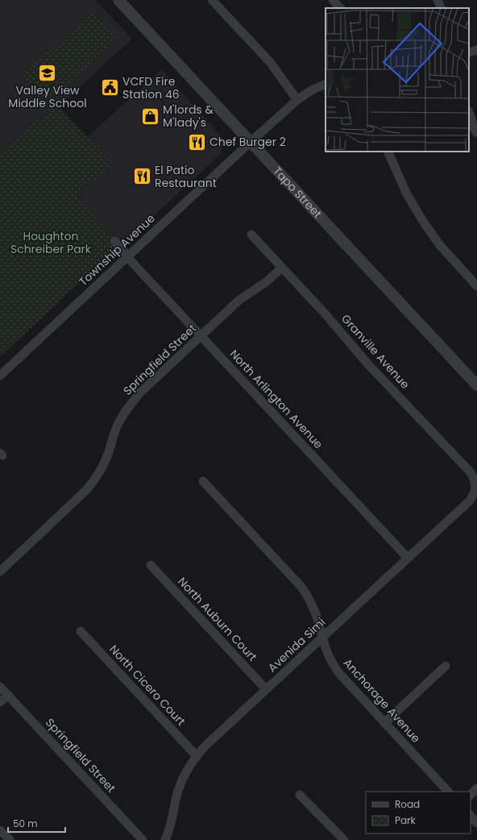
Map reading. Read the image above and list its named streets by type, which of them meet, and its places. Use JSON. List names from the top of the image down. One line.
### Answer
{"streets":{"street":["Tapo Street","Township Avenue","Granville Avenue","Springfield Street","North Arlington Avenue","North Auburn Court","Avenida Simi","North Cicero Court","Anchorage Avenue"]},"crossings":[["Tapo Street","Township Avenue"],["Township Avenue","North Arlington Avenue"],["Granville Avenue","Springfield Street"],["Granville Avenue","Avenida Simi"],["Springfield Street","North Arlington Avenue"],["North Arlington Avenue","Avenida Simi"],["North Auburn Court","Avenida Simi"],["Avenida Simi","North Cicero Court"],["Avenida Simi","Anchorage Avenue"]],"parks":["Houghton Schreiber Park"],"places":{"school or university":["Valley View Middle School"],"public building":["VCFD Fire Station 46"],"shop":["M'lords & M'lady's"],"restaurant":["Chef Burger 2","El Patio Restaurant"]},"legend":["Road","Park"],"scale_bar":"50 m"}
